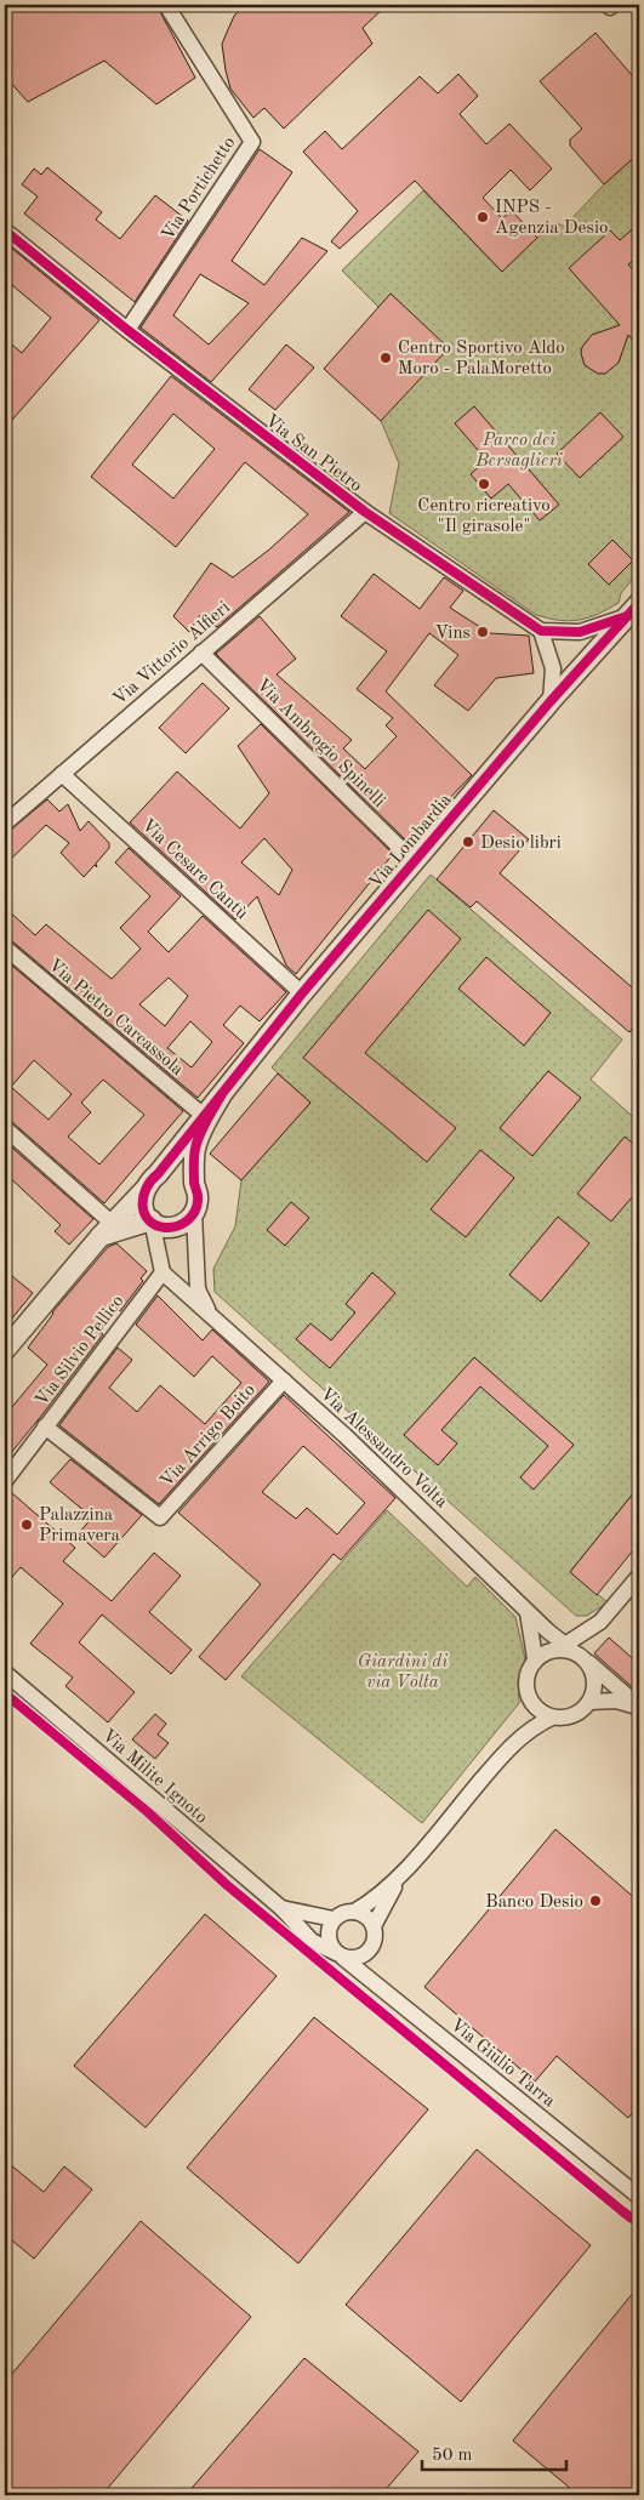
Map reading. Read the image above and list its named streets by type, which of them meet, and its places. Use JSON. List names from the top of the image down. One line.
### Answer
{"streets":{"street":["Via Portichetto","Via San Pietro","Via Vittorio Alfieri","Via Ambrogio Spinelli","Via Lombardia","Via Cesare Cantù","Via Pietro Carcassola","Via Silvio Pellico","Via Arrigo Boito","Via Alessandro Volta","Via Milite Ignoto","Via Giulio Tarra"]},"crossings":[["Via Portichetto","Via San Pietro"],["Via San Pietro","Via Vittorio Alfieri"],["Via Vittorio Alfieri","Via Ambrogio Spinelli"],["Via Vittorio Alfieri","Via Cesare Cantù"],["Via Ambrogio Spinelli","Via Lombardia"],["Via Lombardia","Via Cesare Cantù"],["Via Lombardia","Via Pietro Carcassola"],["Via Lombardia","Via Alessandro Volta"],["Via Silvio Pellico","Via Arrigo Boito"],["Via Silvio Pellico","Via Alessandro Volta"],["Via Arrigo Boito","Via Alessandro Volta"],["Via Milite Ignoto","Via Giulio Tarra"]],"parks":["Parco dei Bersaglieri","Giardini di via Volta"],"places":["INPS - Agenzia Desio","Centro Sportivo Aldo Moro - PalaMoretto","Centro ricreativo \"Il girasole\"","Vins","Desio libri","Palazzina Primavera","Banco Desio"],"scale_bar":"50 m"}
